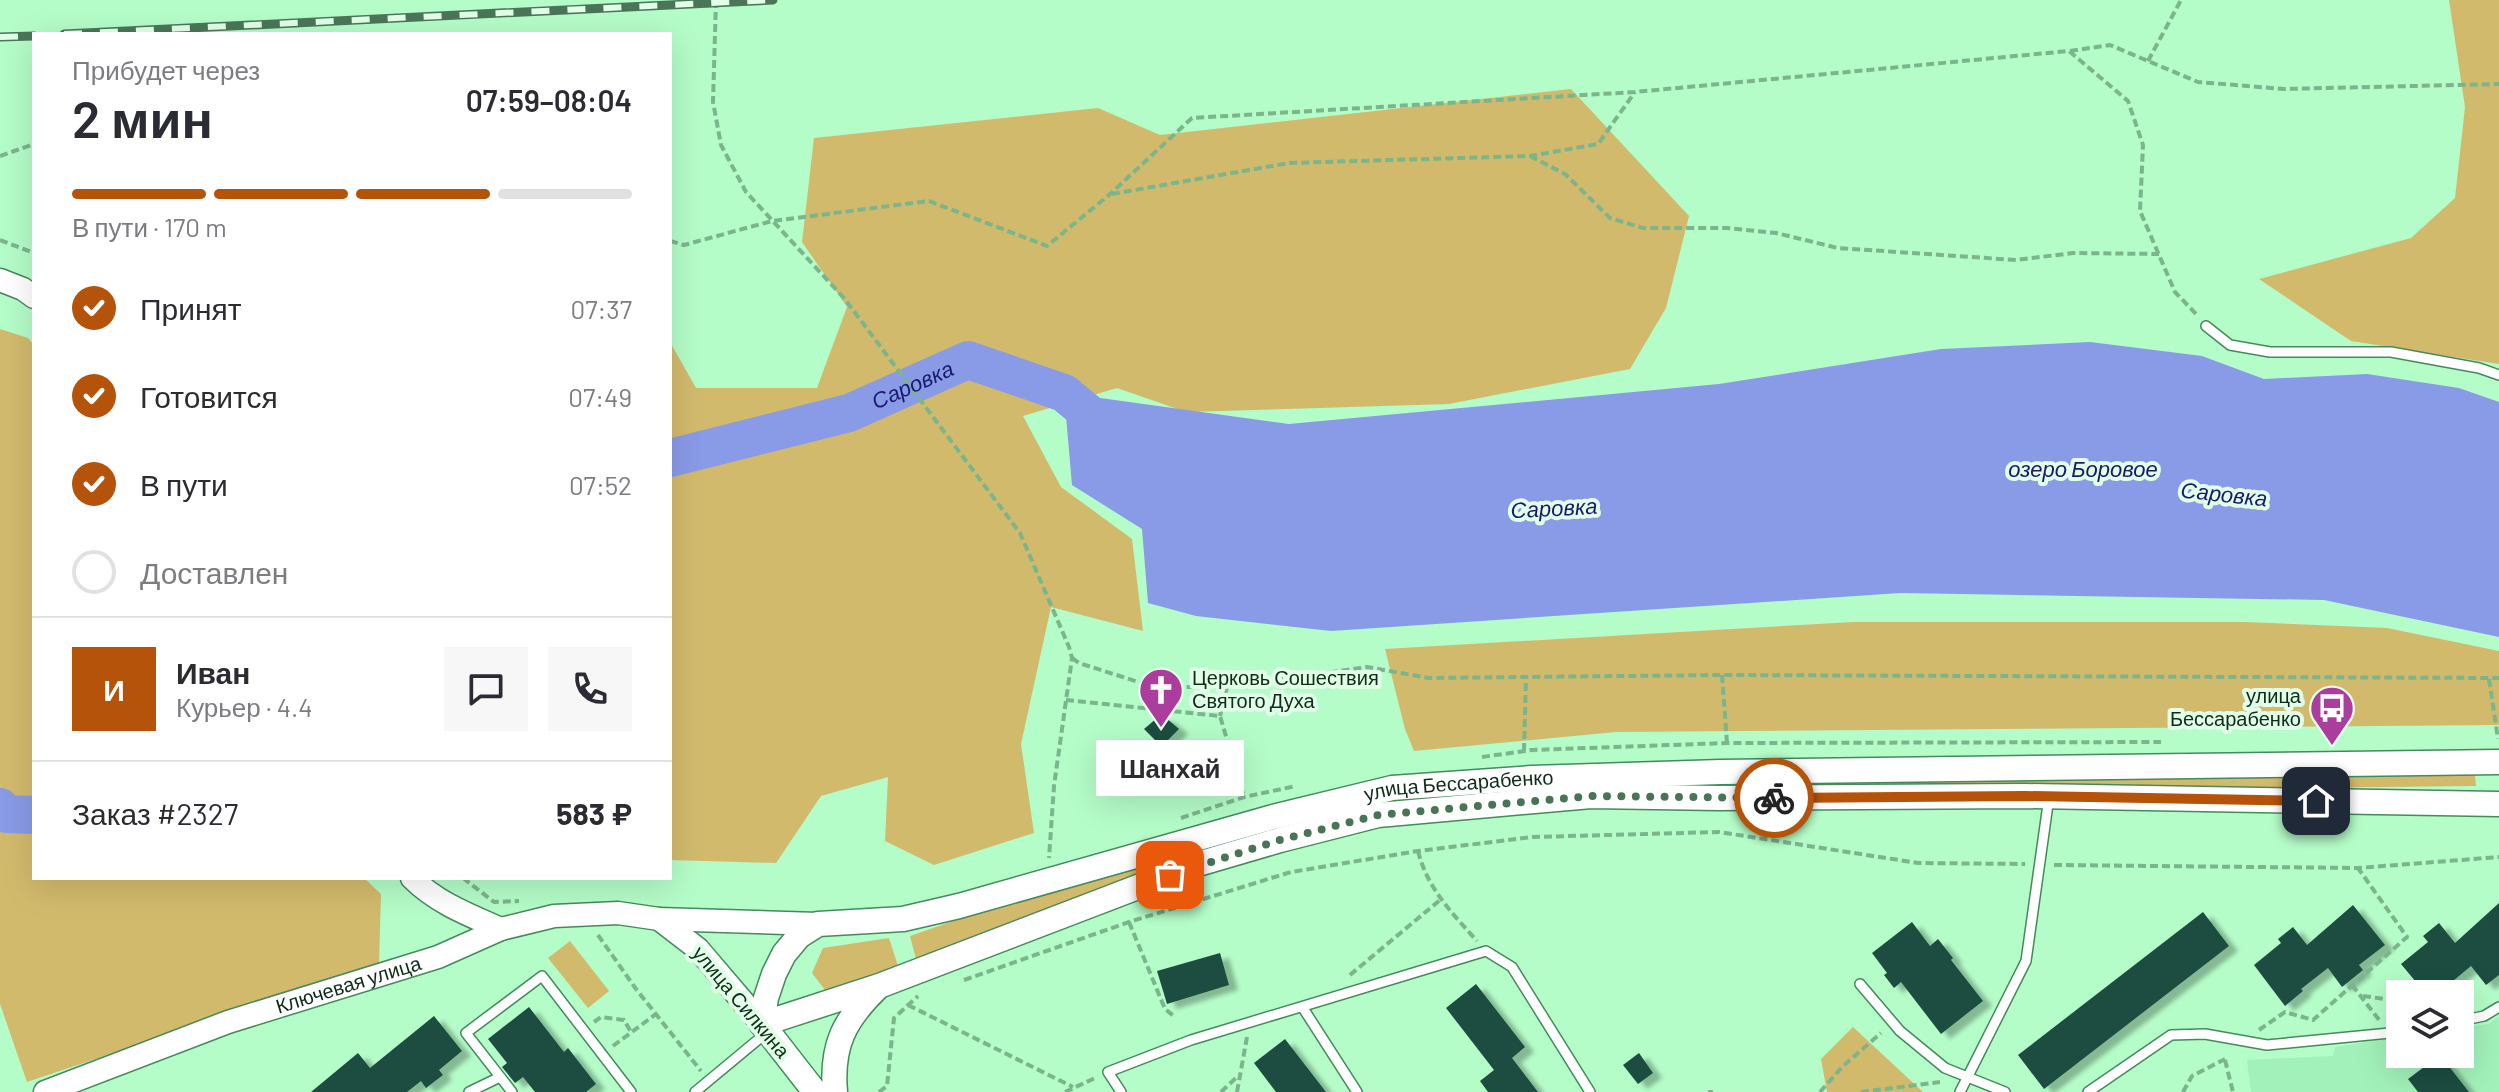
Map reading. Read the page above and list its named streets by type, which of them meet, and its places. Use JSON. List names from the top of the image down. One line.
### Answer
{"streets":{"main road":["улица Бессарабенко","улица Силкина"],"street":["Ключевая улица"]},"crossings":[["улица Бессарабенко","Ключевая улица"],["улица Бессарабенко","улица Силкина"],["Ключевая улица","улица Силкина"]],"water":["Саровка","озеро Боровое"],"places":{"church":["Церковь Сошествия Святого Духа"],"bus stop":["улица Бессарабенко"],"other":["Шанхай"]},"page":{"heading":["2 мин","Прибудет через","07:59–08:04"],"panel":["Иван","Курьер · 4.4","Заказ #2327","583 ₽"],"bar":"В пути · 170 m","list":[["Принят","07:37"],["Готовится","07:49"],["В пути","07:52"],"Доставлен"],"round":"И","bubble":"Шанхай"}}
